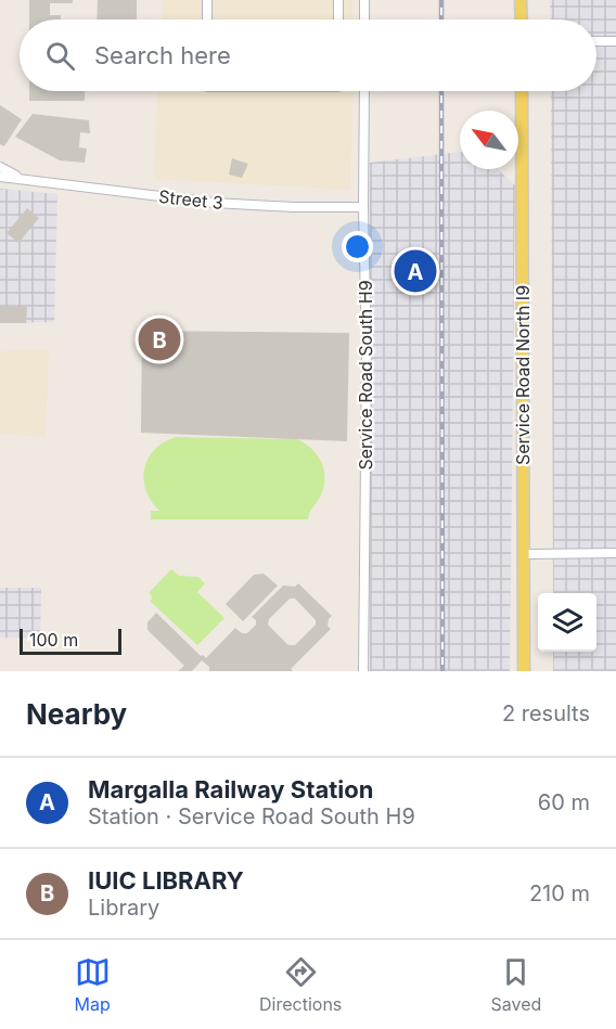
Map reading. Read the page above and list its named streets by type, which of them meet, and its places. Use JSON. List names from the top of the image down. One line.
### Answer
{"streets":{"main road":["Service Road North I9"],"street":["Street 3","Service Road South H9"]},"crossings":[["Street 3","Service Road South H9"]],"scale_bar":"100 m","north":"top left","page":{"search":"Search here","pins":["A","B"],"scale":"100 m","heading":["Nearby","2 results"],"list":[{"mark":"A","name":"Margalla Railway Station","note":"Station · Service Road South H9","value":"60 m"},{"mark":"B","name":"IUIC LIBRARY","note":"Library","value":"210 m"}],"nav":["Map","Directions","Saved"]}}
